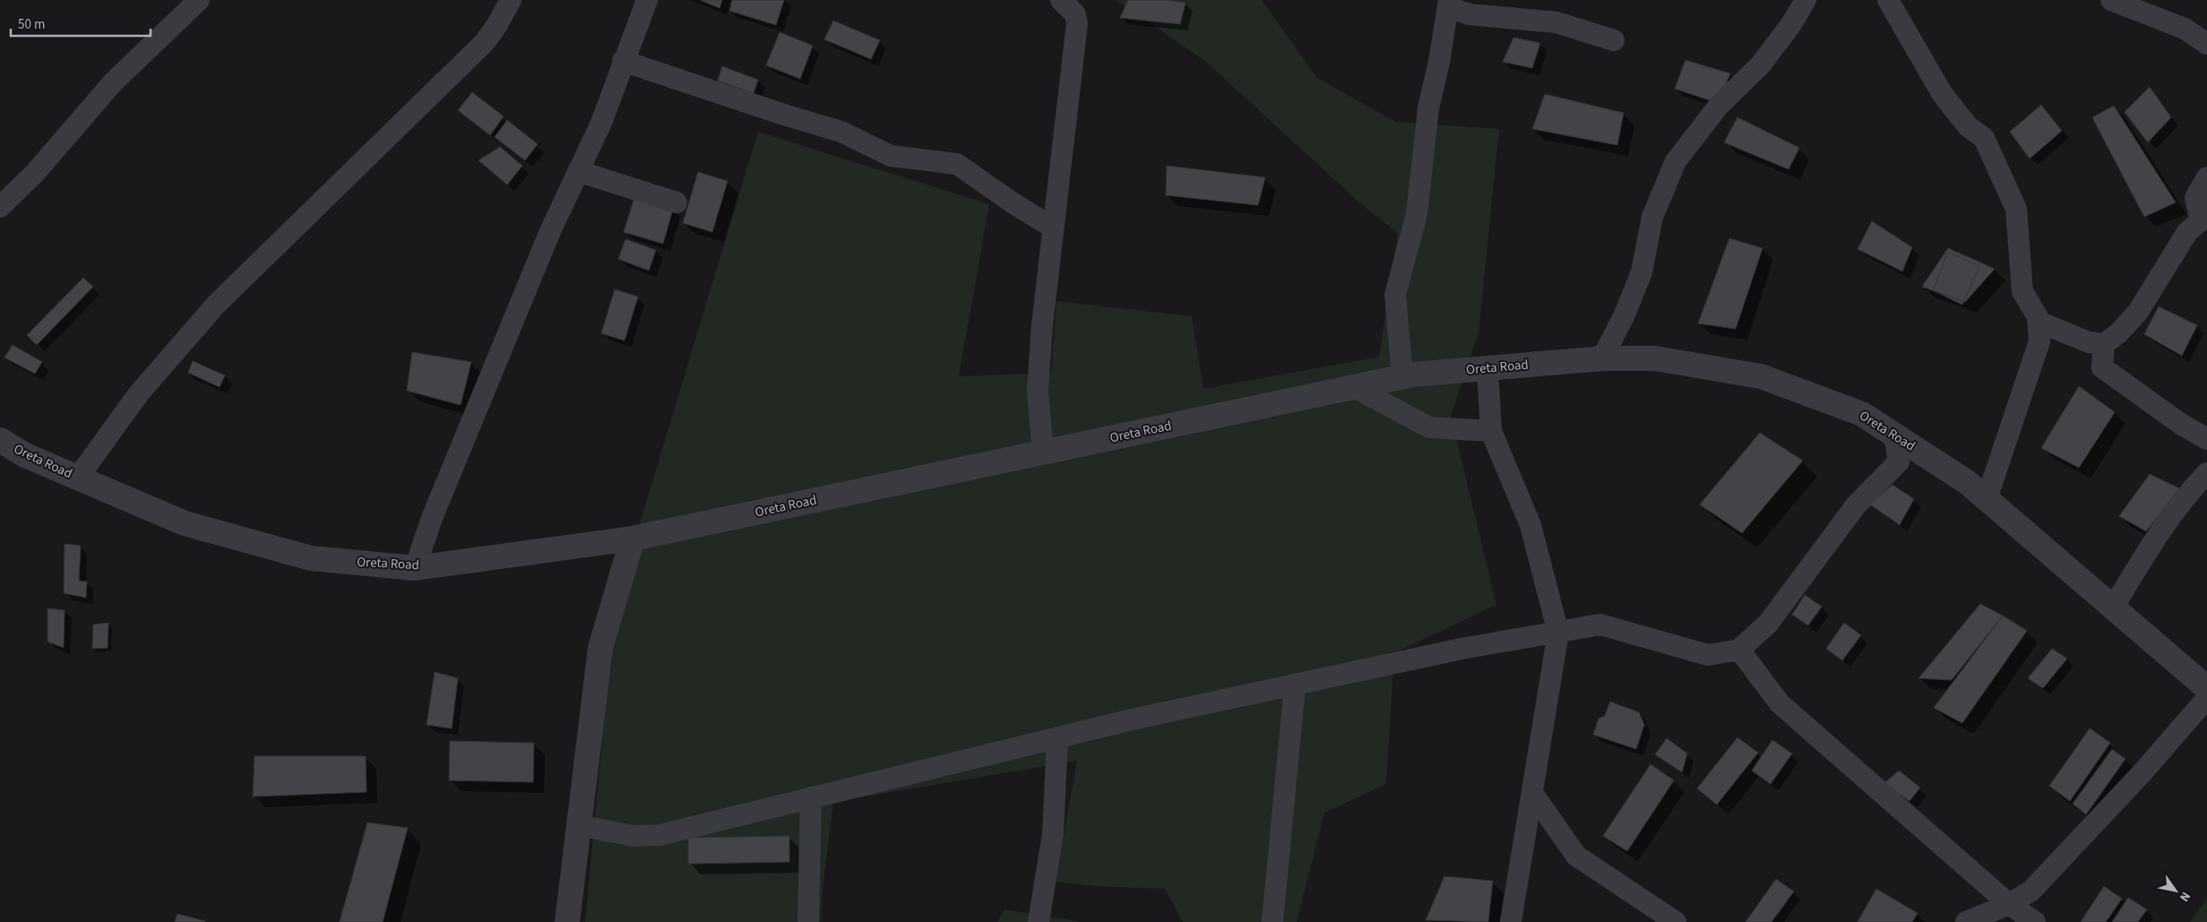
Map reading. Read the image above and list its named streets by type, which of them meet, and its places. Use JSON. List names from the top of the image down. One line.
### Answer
{"streets":{"street":["Oreta Road"]},"scale_bar":"50 m","north":"bottom right"}
